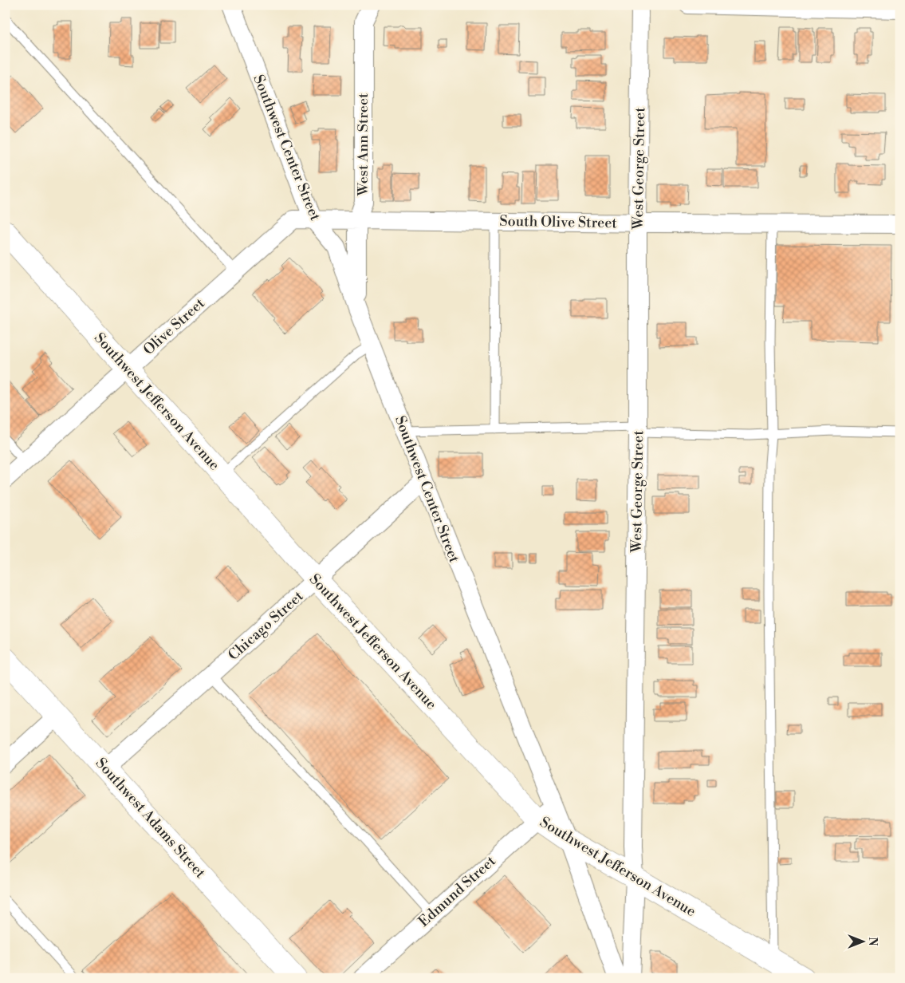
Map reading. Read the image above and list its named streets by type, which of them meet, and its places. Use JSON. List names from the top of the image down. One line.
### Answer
{"streets":{"main road":["Southwest Jefferson Avenue","Southwest Adams Street"],"street":["West Ann Street","Southwest Center Street","West George Street","South Olive Street","Olive Street","Chicago Street","Edmund Street"]},"crossings":[["West Ann Street","Southwest Center Street"],["West Ann Street","South Olive Street"],["Southwest Center Street","South Olive Street"],["Southwest Center Street","Olive Street"],["Southwest Center Street","Southwest Jefferson Avenue"],["Southwest Center Street","Chicago Street"],["Southwest Center Street","Edmund Street"],["West George Street","South Olive Street"],["West George Street","Southwest Jefferson Avenue"],["South Olive Street","Olive Street"],["Olive Street","Southwest Jefferson Avenue"],["Southwest Jefferson Avenue","Chicago Street"],["Southwest Jefferson Avenue","Edmund Street"],["Chicago Street","Southwest Adams Street"]],"north":"right"}
